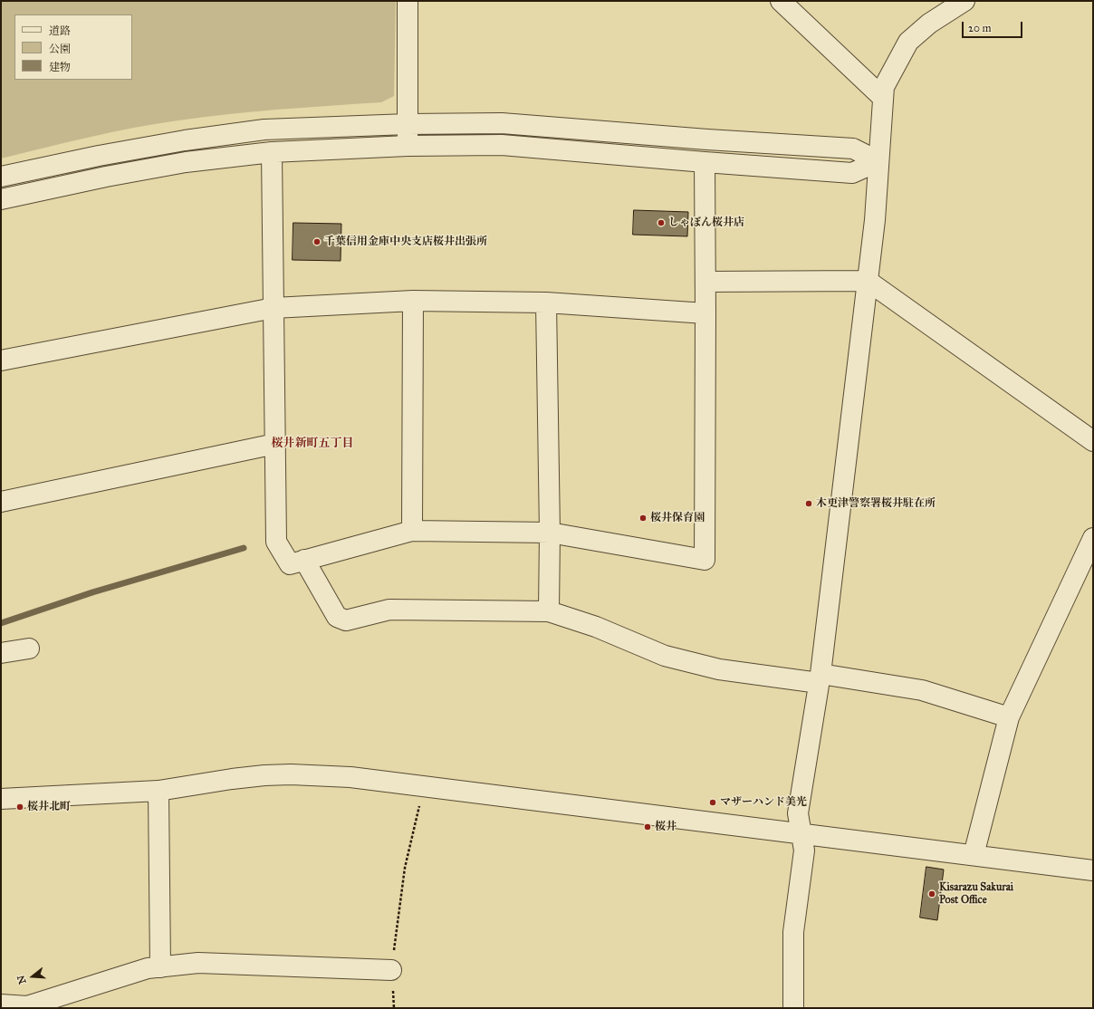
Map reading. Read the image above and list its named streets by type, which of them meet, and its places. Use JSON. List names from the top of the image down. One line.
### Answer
{"districts":["桜井新町五丁目"],"places":["しゃぼん桜井店","千葉信用金庫中央支店桜井出張所","木更津警察署桜井駐在所","桜井保育園","マザーハンド美光","桜井北町","桜井","Kisarazu Sakurai Post Office"],"legend":["道路","公園","建物"],"scale_bar":"20 m","north":"left"}
